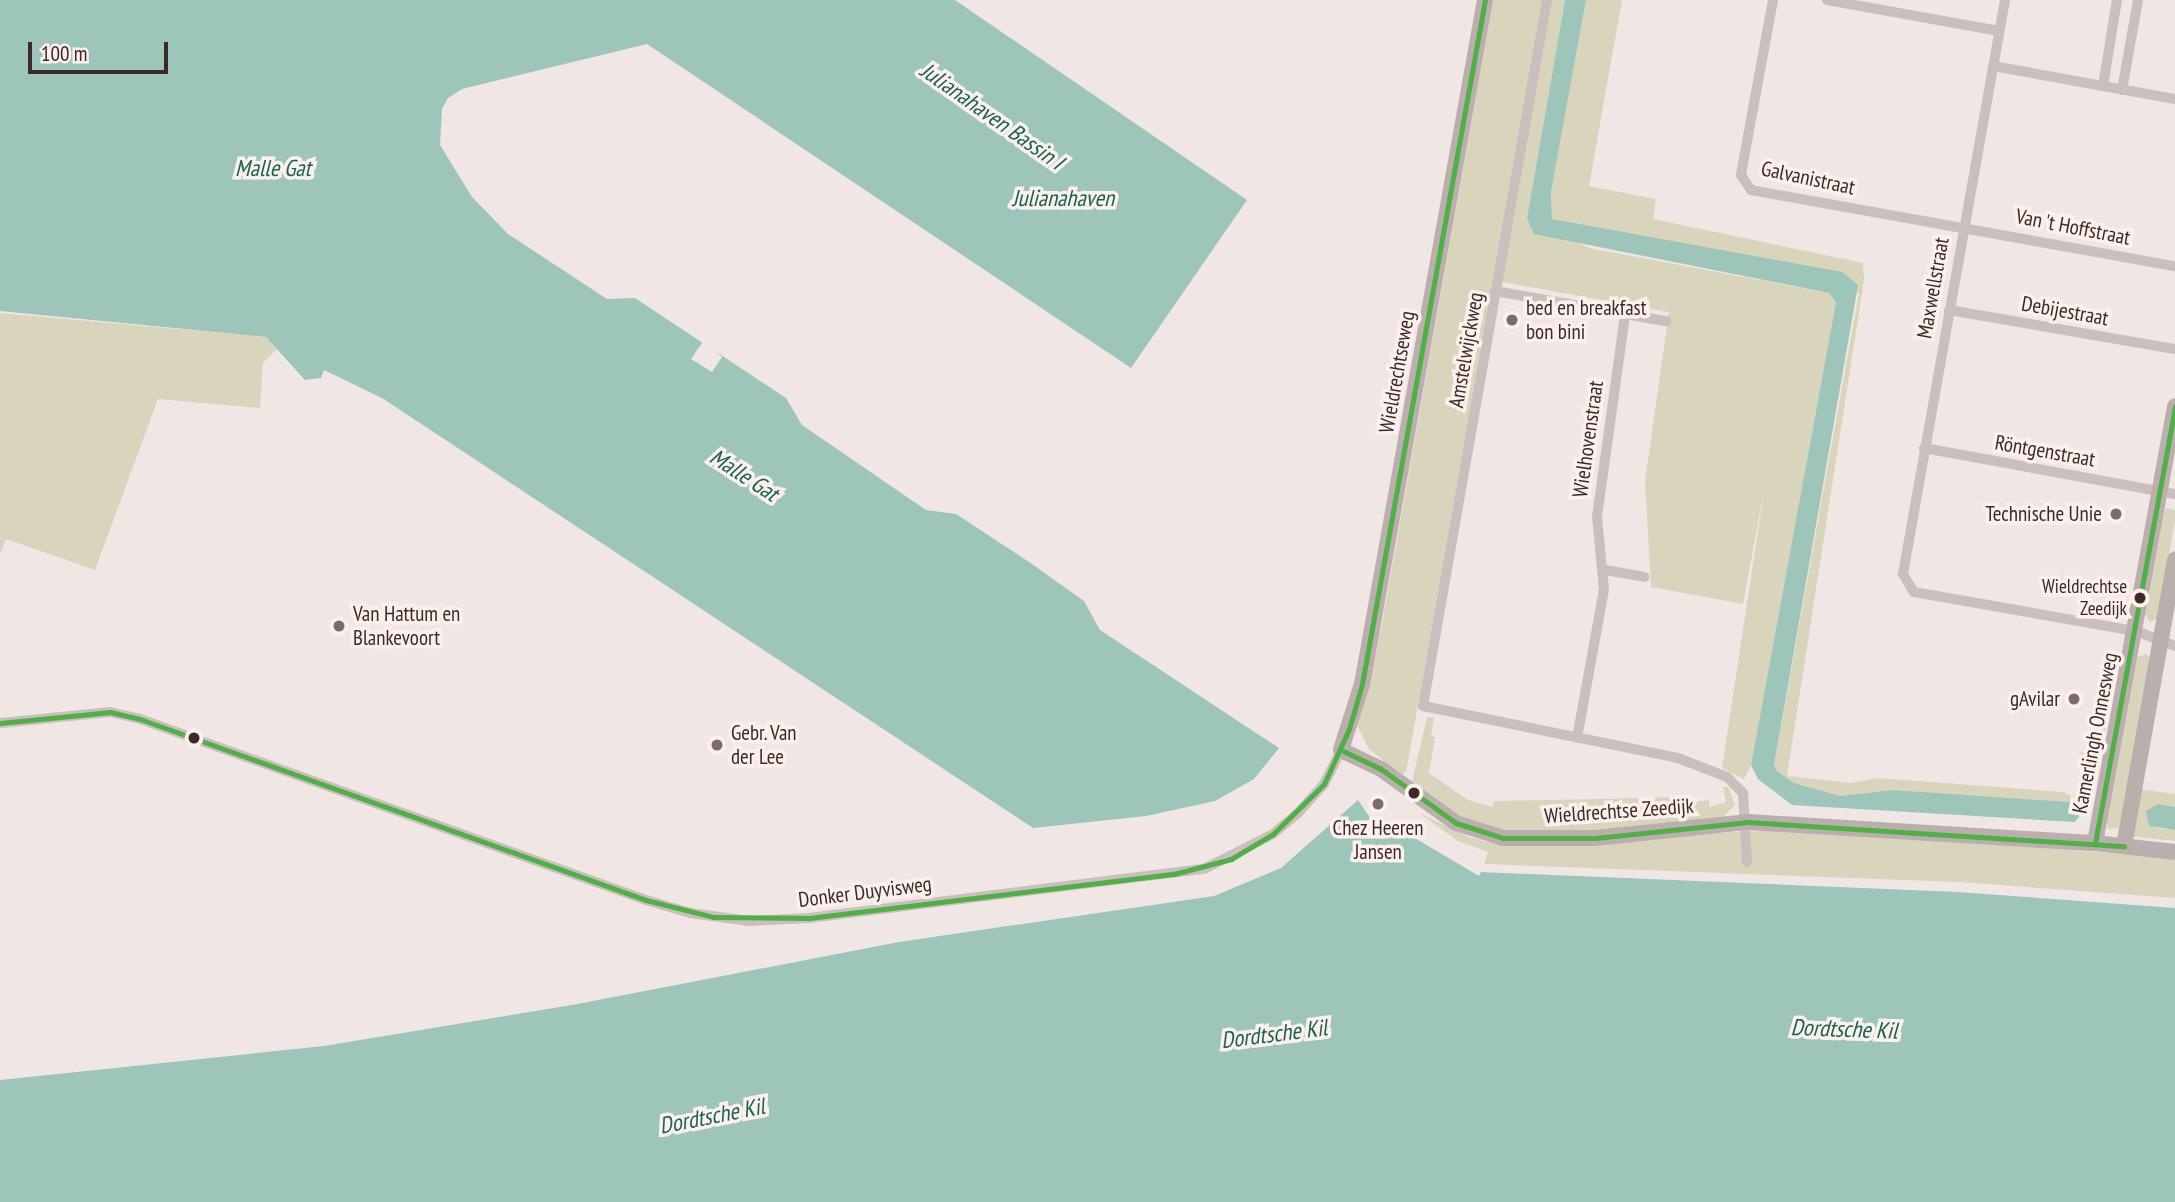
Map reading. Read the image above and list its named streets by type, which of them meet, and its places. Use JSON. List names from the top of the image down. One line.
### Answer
{"streets":{"street":["Galvanistraat","Van 't Hoffstraat","Maxwellstraat","Debijestraat","Amstelwijckweg","Wieldrechtseweg","Wielhovenstraat","Röntgenstraat","Kamerlingh Onnesweg","Wieldrechtse Zeedijk","Donker Duyvisweg"]},"crossings":[["Galvanistraat","Van 't Hoffstraat"],["Galvanistraat","Maxwellstraat"],["Van 't Hoffstraat","Maxwellstraat"],["Maxwellstraat","Debijestraat"],["Maxwellstraat","Röntgenstraat"],["Maxwellstraat","Kamerlingh Onnesweg"],["Amstelwijckweg","Wielhovenstraat"],["Wieldrechtseweg","Wieldrechtse Zeedijk"],["Wieldrechtseweg","Donker Duyvisweg"],["Röntgenstraat","Kamerlingh Onnesweg"],["Kamerlingh Onnesweg","Wieldrechtse Zeedijk"],["Wieldrechtse Zeedijk","Donker Duyvisweg"]],"water":["Julianahaven Bassin I","Malle Gat","Julianahaven","Dordtsche Kil"],"places":["bed en breakfast bon bini","Technische Unie","Wieldrechtse Zeedijk","Van Hattum en Blankevoort","gAvilar","Gebr. Van der Lee","Chez Heeren Jansen"],"scale_bar":"100 m"}
